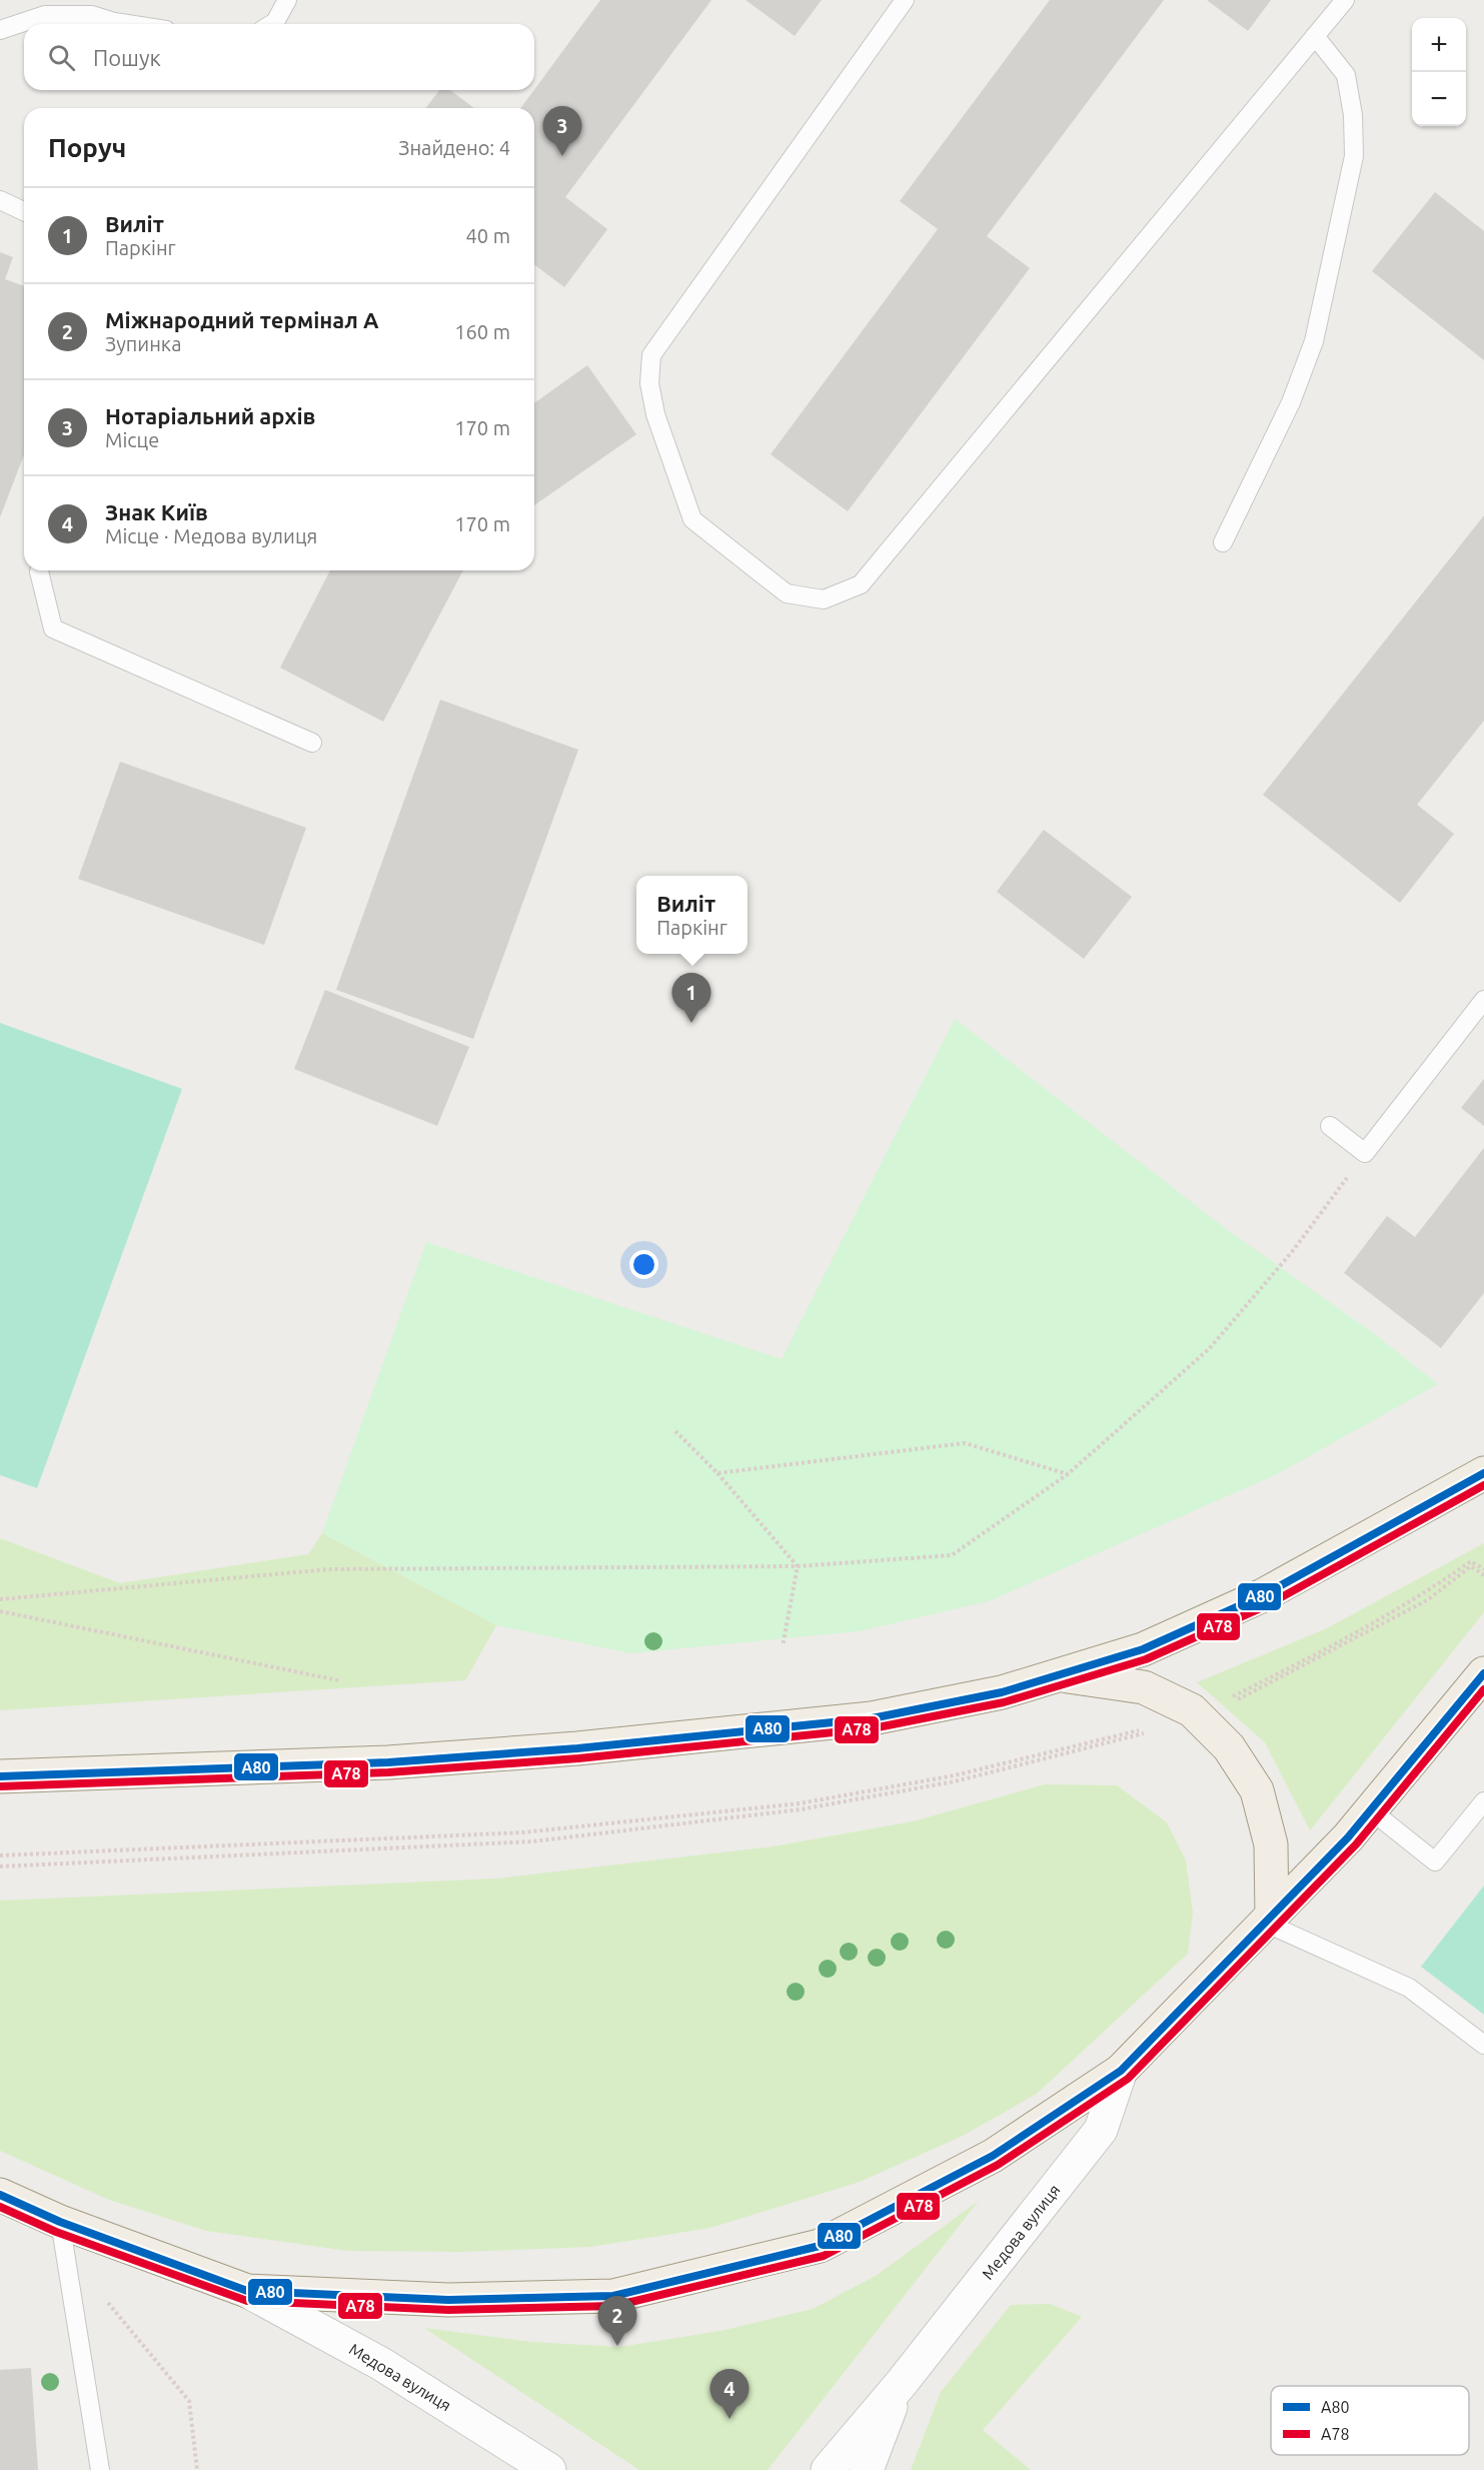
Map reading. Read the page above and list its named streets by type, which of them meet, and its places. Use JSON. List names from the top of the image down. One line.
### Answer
{"streets":{"street":["Медова вулиця"]},"lines":["transit line А80","transit line А78"],"legend":["А80","А78"],"page":{"map_buttons":["+","−"],"search":"Пошук","pins":["3","1","2","4"],"heading":["Поруч","Знайдено: 4"],"list":[{"mark":"1","name":"Виліт","note":"Паркінг","value":"40 m"},{"mark":"2","name":"Міжнародний термінал А","note":"Зупинка","value":"160 m"},{"mark":"3","name":"Нотаріальний архів","note":"Місце","value":"170 m"},{"mark":"4","name":"Знак Київ","note":"Місце · Медова вулиця","value":"170 m"}],"popup":["Виліт","Паркінг"]}}
